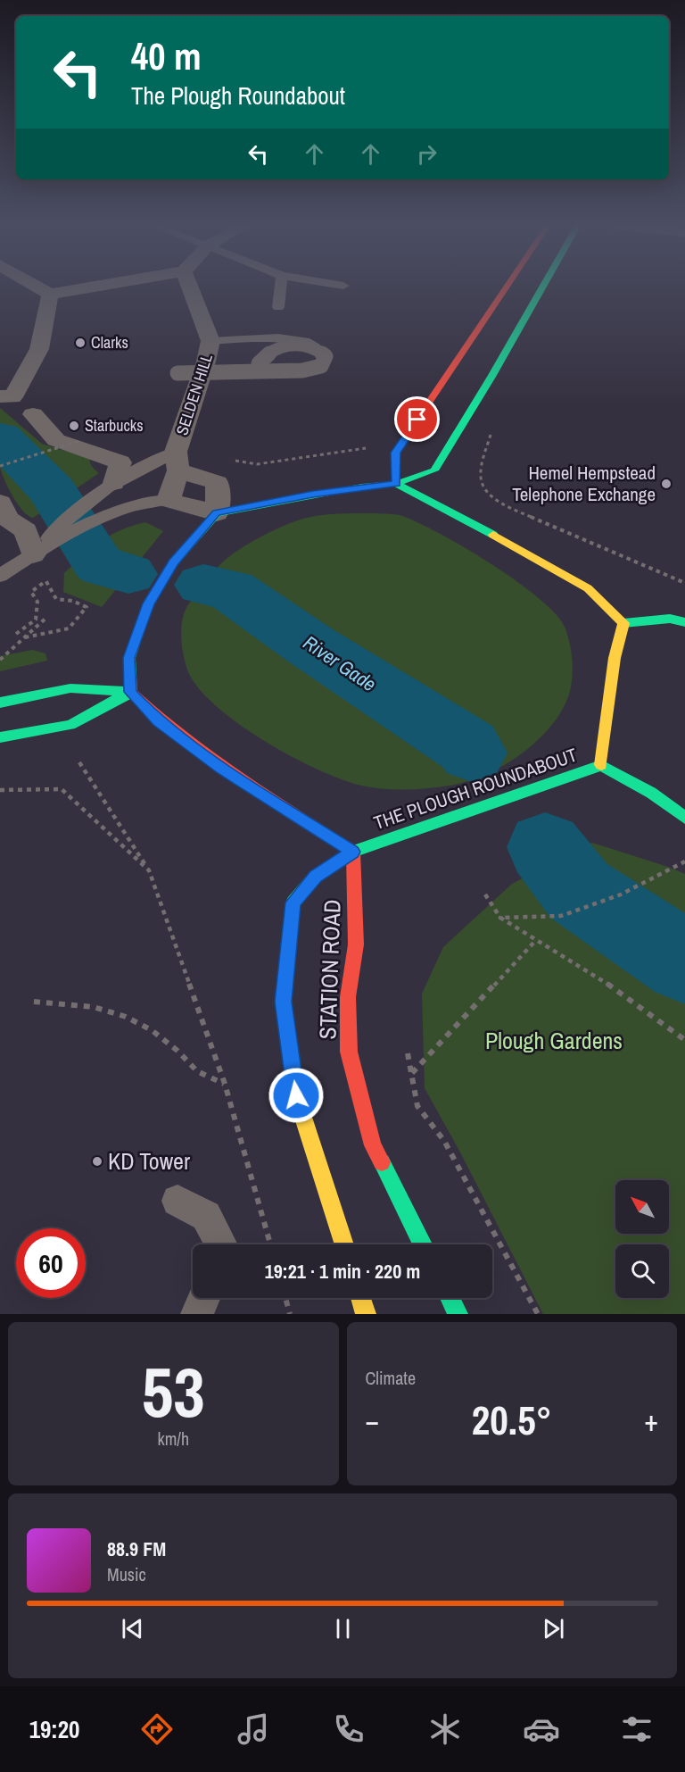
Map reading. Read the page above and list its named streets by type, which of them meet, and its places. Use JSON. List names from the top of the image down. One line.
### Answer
{"streets":{"main road":["THE PLOUGH ROUNDABOUT","STATION ROAD"],"street":["SELDEN HILL"]},"crossings":[["THE PLOUGH ROUNDABOUT","STATION ROAD"]],"water":["River Gade"],"parks":["Plough Gardens"],"places":["Clarks","Starbucks","Hemel Hempstead Telephone Exchange","KD Tower"],"north":"top left","page":{"turn":["40 m","The Plough Roundabout"],"limit":"60","trip":"19:21 · 1 min · 220 m","tile":[["53","km/h"],"Climate"],"heat":["−","20.5°","+"],"song":["88.9 FM","Music"],"tabs":"19:20"}}
